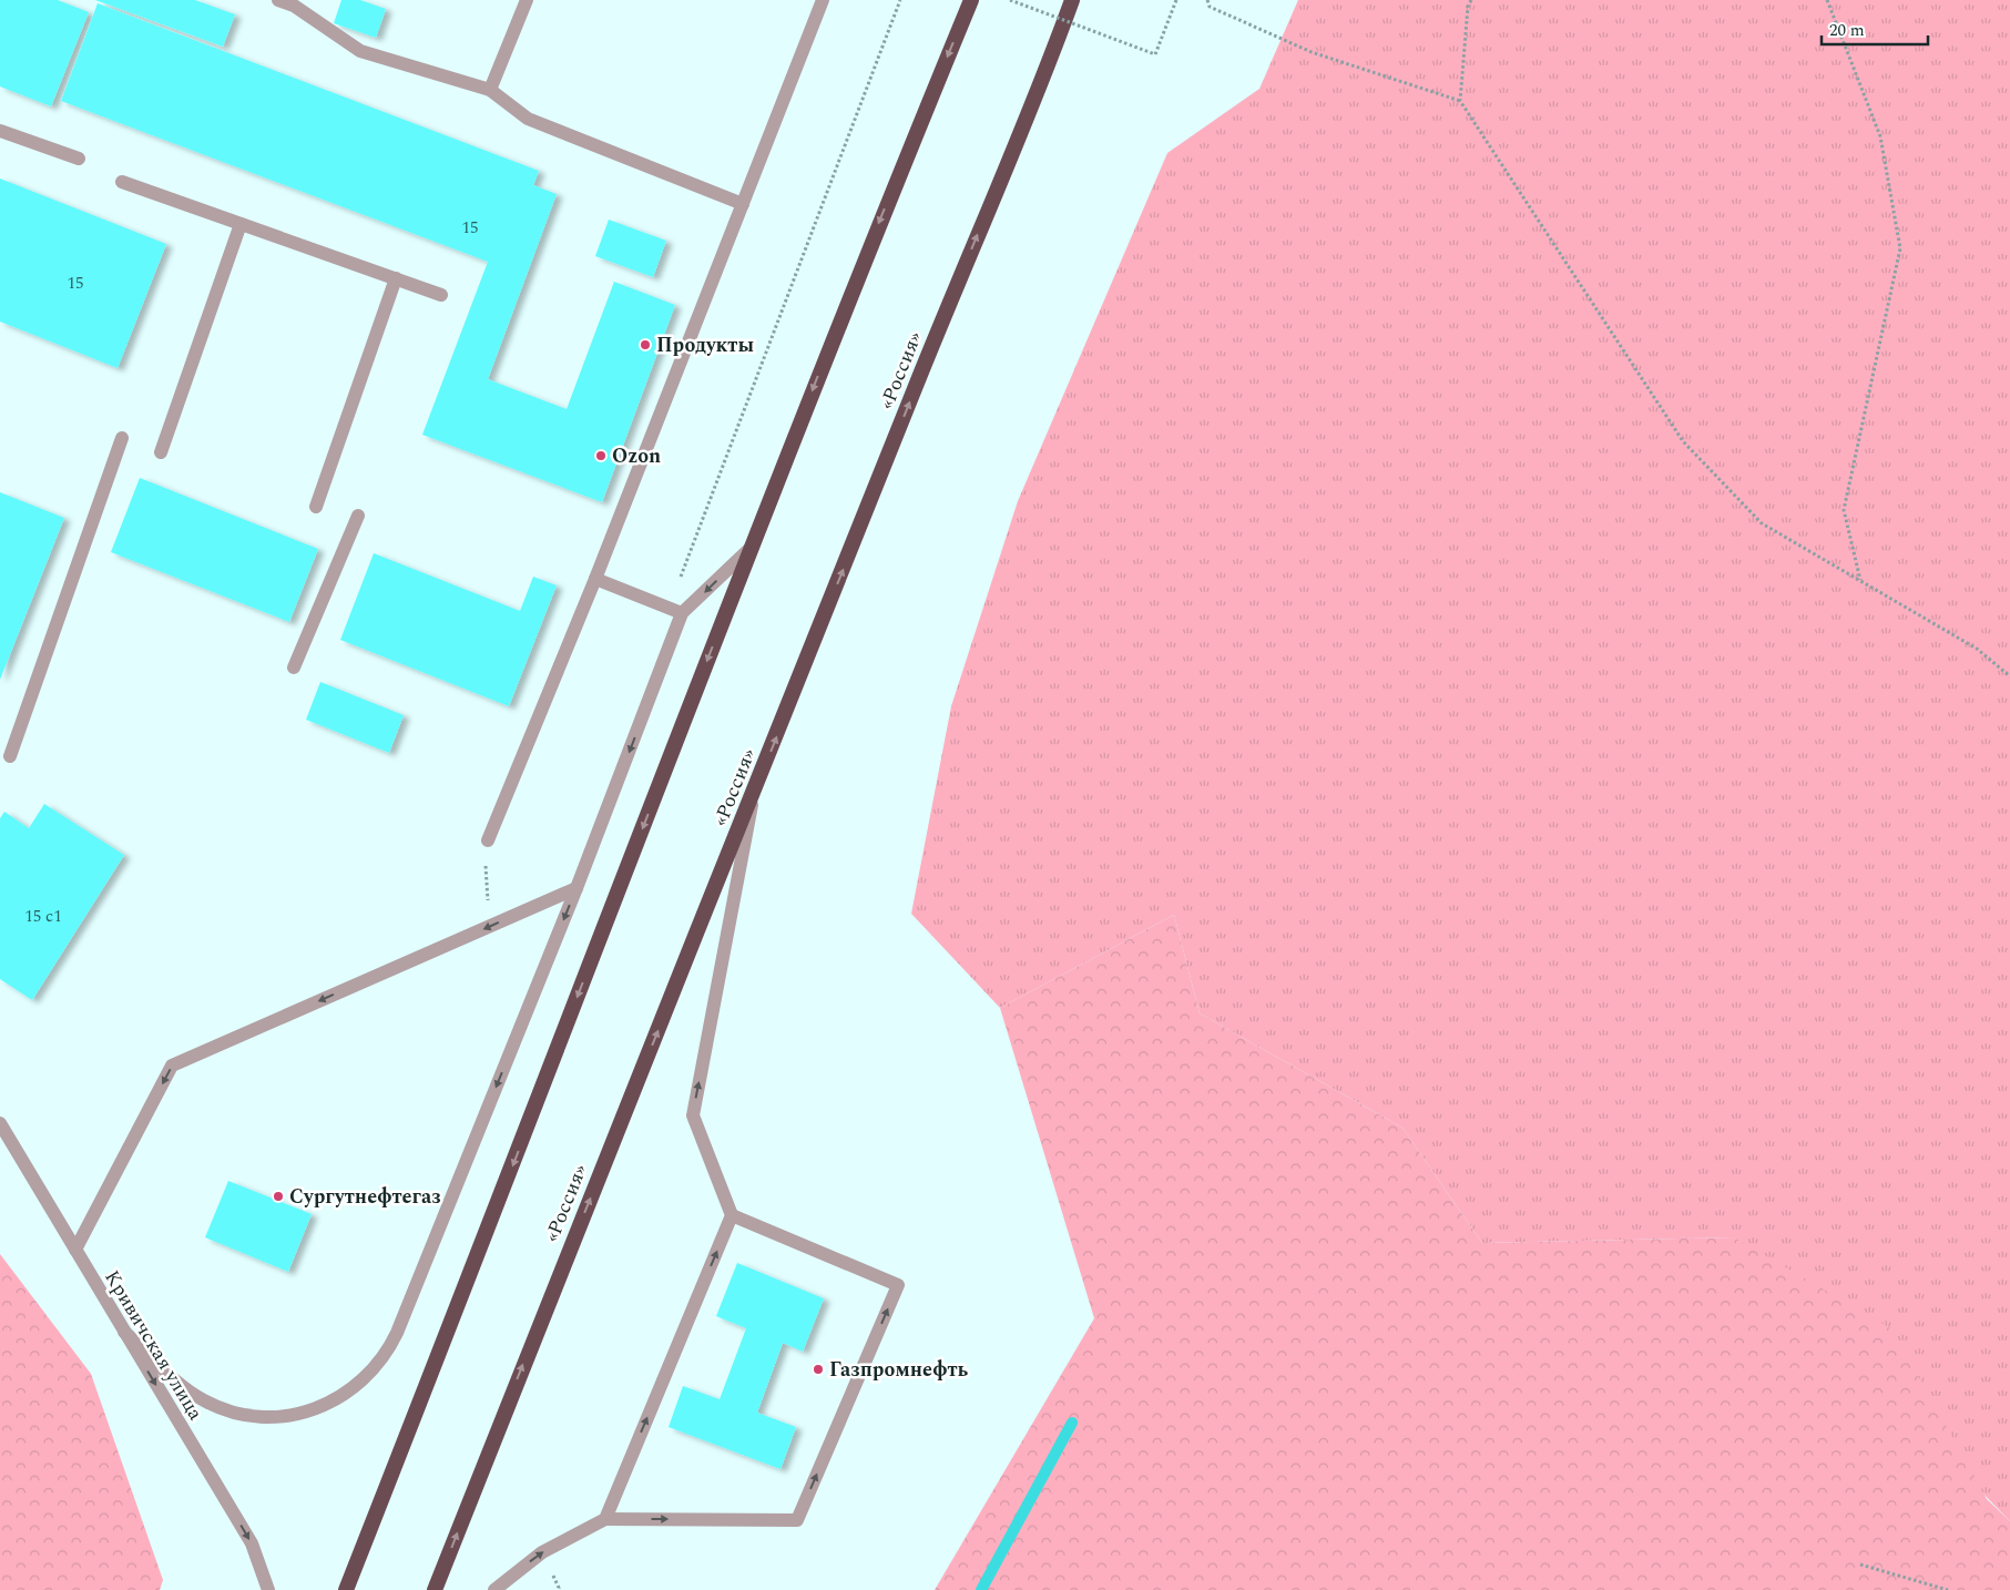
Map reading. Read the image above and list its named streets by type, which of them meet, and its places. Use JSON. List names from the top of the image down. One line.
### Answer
{"streets":{"highway":["«Россия»"],"street":["Кривичская улица"]},"one_way":["Кривичская улица"],"places":["Продукты","Ozon","Сургутнефтегаз","Газпромнефть"],"house_numbers":["15","15","15 с1"],"scale_bar":"20 m"}
